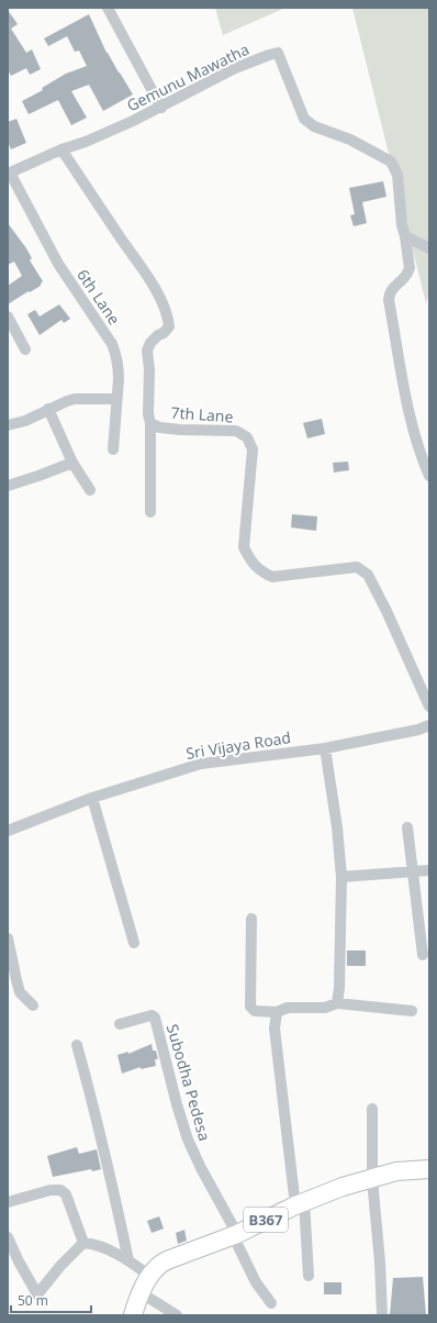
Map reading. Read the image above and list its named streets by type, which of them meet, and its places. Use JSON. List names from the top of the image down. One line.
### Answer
{"streets":{"main road":["B367"],"street":["Gemunu Mawatha","6th Lane","7th Lane","Sri Vijaya Road","Subodha Pedesa"]},"crossings":[["Gemunu Mawatha","6th Lane"],["Gemunu Mawatha","7th Lane"],["Subodha Pedesa","B367"]],"scale_bar":"50 m"}
